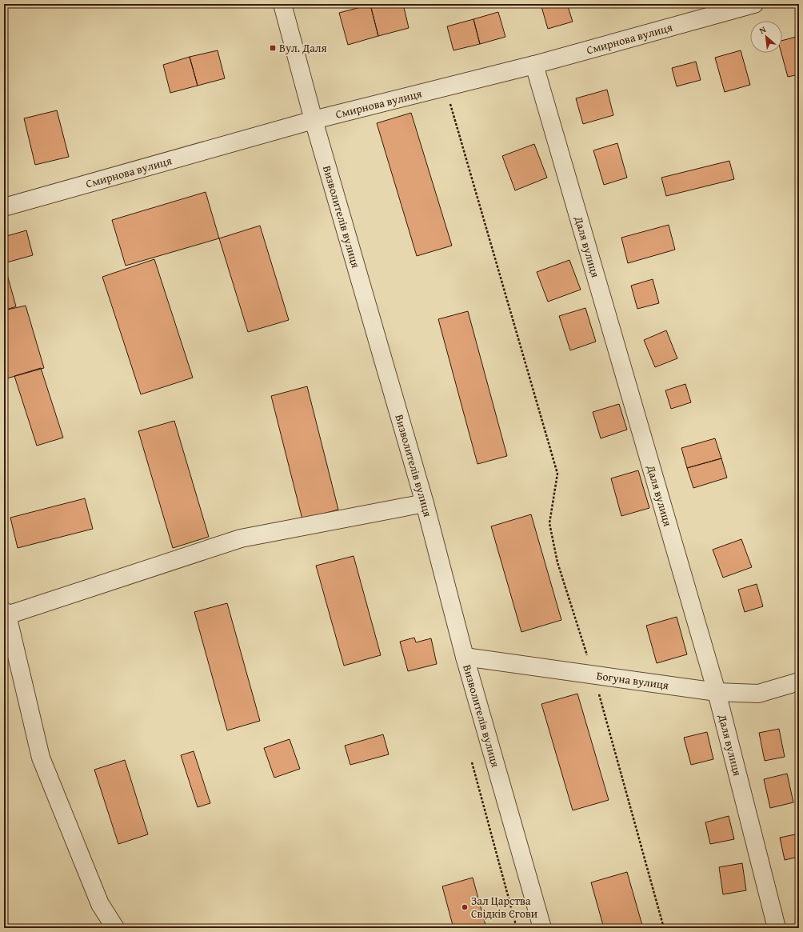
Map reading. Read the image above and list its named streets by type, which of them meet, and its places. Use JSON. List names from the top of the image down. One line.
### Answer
{"streets":{"street":["Смирнова вулиця","Визволителів вулиця","Даля вулиця","Богуна вулиця"]},"crossings":[["Смирнова вулиця","Визволителів вулиця"],["Смирнова вулиця","Даля вулиця"],["Визволителів вулиця","Богуна вулиця"],["Даля вулиця","Богуна вулиця"]],"places":{"transit":["Вул. Даля"],"other":["Зал Царства Свідків Єгови"]},"north":"top left"}
